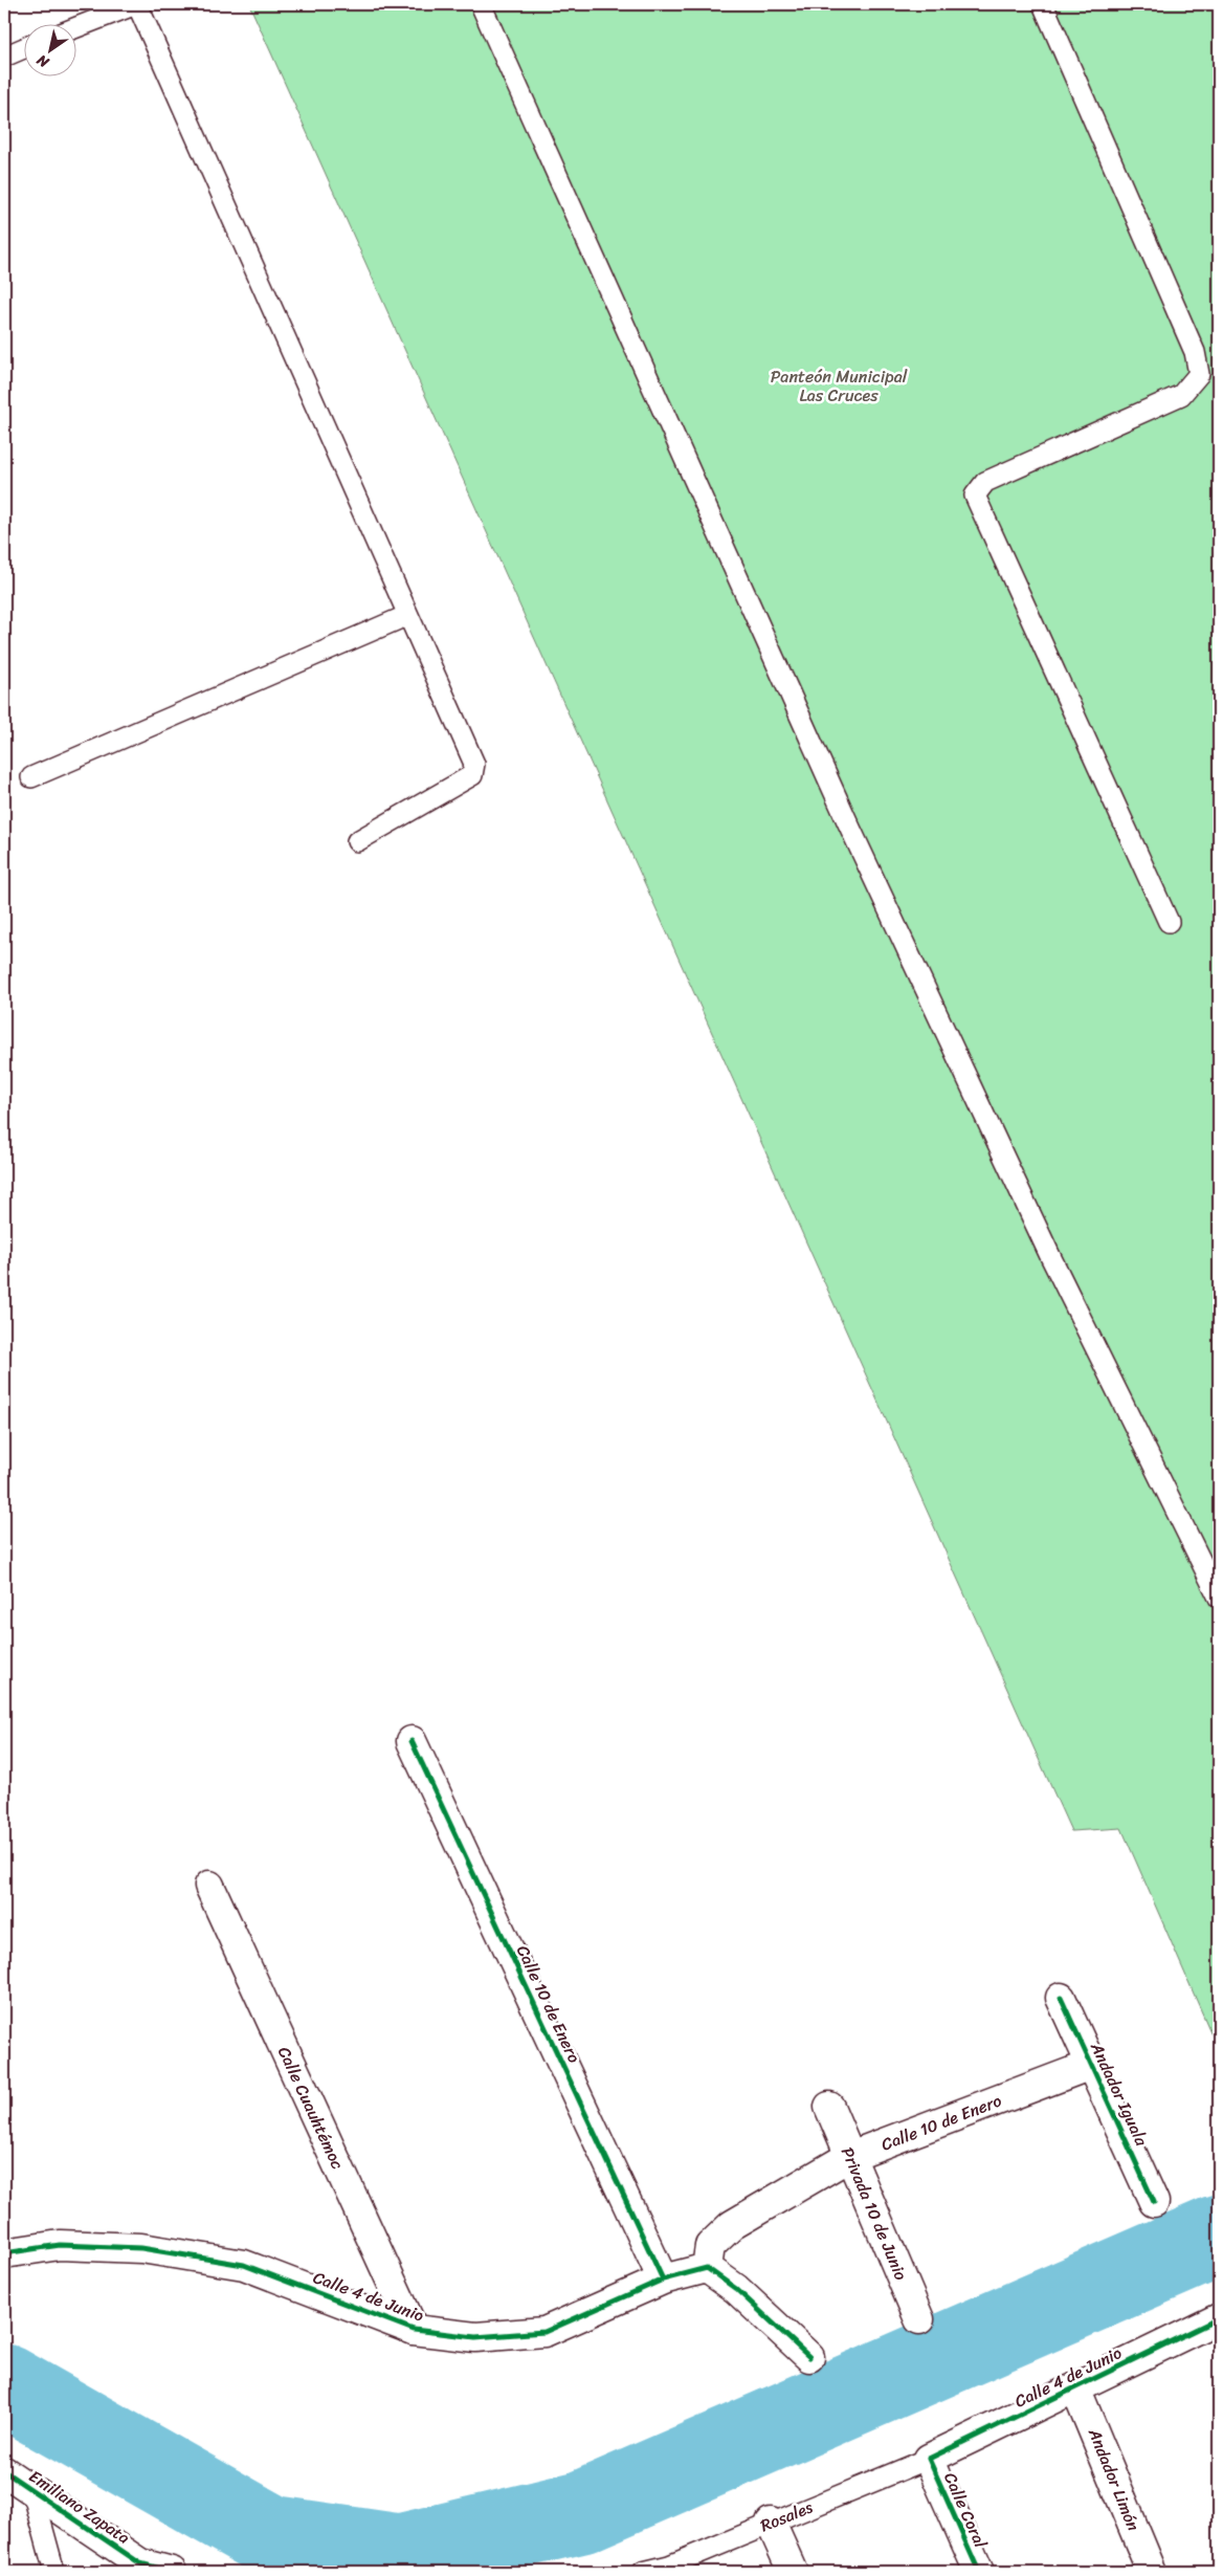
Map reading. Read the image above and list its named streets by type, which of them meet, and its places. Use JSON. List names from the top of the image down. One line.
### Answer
{"streets":{"street":["Calle 10 de Enero","Andador Iguala","Calle Cuauhtémoc","Privada 10 de Junio","Calle 4 de Junio","Andador Limón","Emiliano Zapata","Calle Coral"],"lane":["Rosales"]},"crossings":[["Calle 10 de Enero","Andador Iguala"],["Calle 10 de Enero","Privada 10 de Junio"],["Calle 10 de Enero","Calle 4 de Junio"],["Calle Cuauhtémoc","Calle 4 de Junio"],["Calle 4 de Junio","Andador Limón"],["Calle 4 de Junio","Calle Coral"],["Calle 4 de Junio","Rosales"],["Calle Coral","Rosales"]],"parks":["Panteón Municipal Las Cruces"],"north":"bottom left"}
